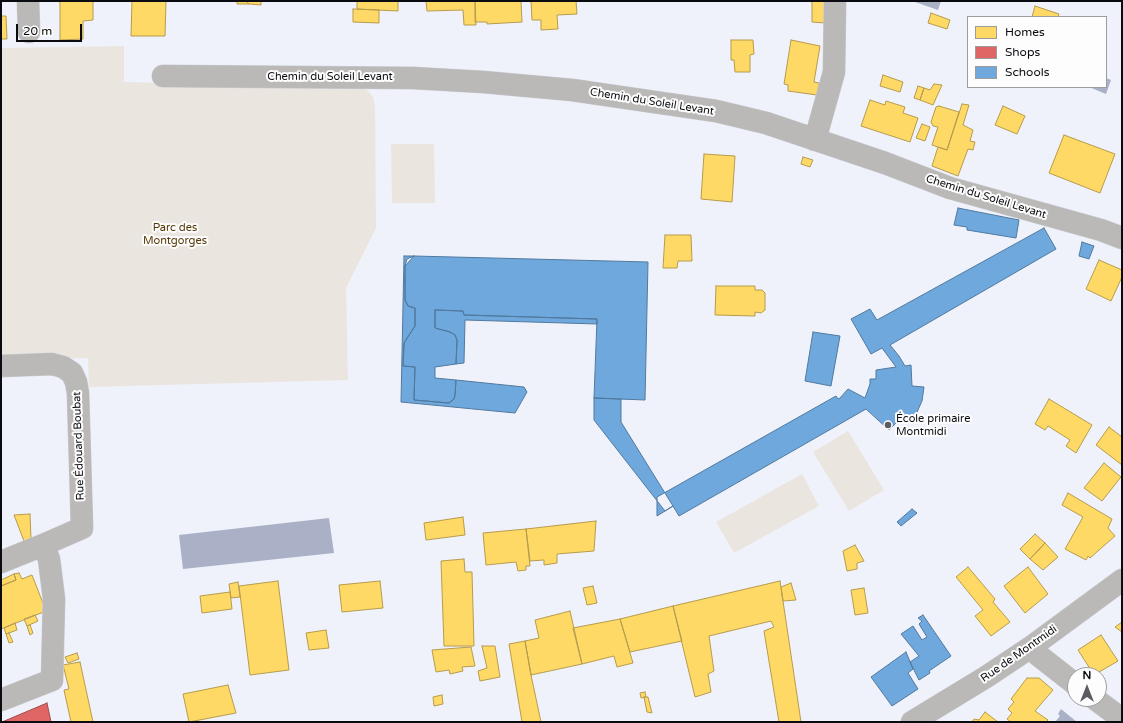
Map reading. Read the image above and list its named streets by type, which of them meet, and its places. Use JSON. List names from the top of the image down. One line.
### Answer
{"streets":{"street":["Chemin du Soleil Levant","Rue Édouard Boubat","Rue de Montmidi"]},"parks":["Parc des Montgorges"],"places":["École primaire Montmidi"],"legend":["Homes","Shops","Schools"],"scale_bar":"20 m","north":"top"}
